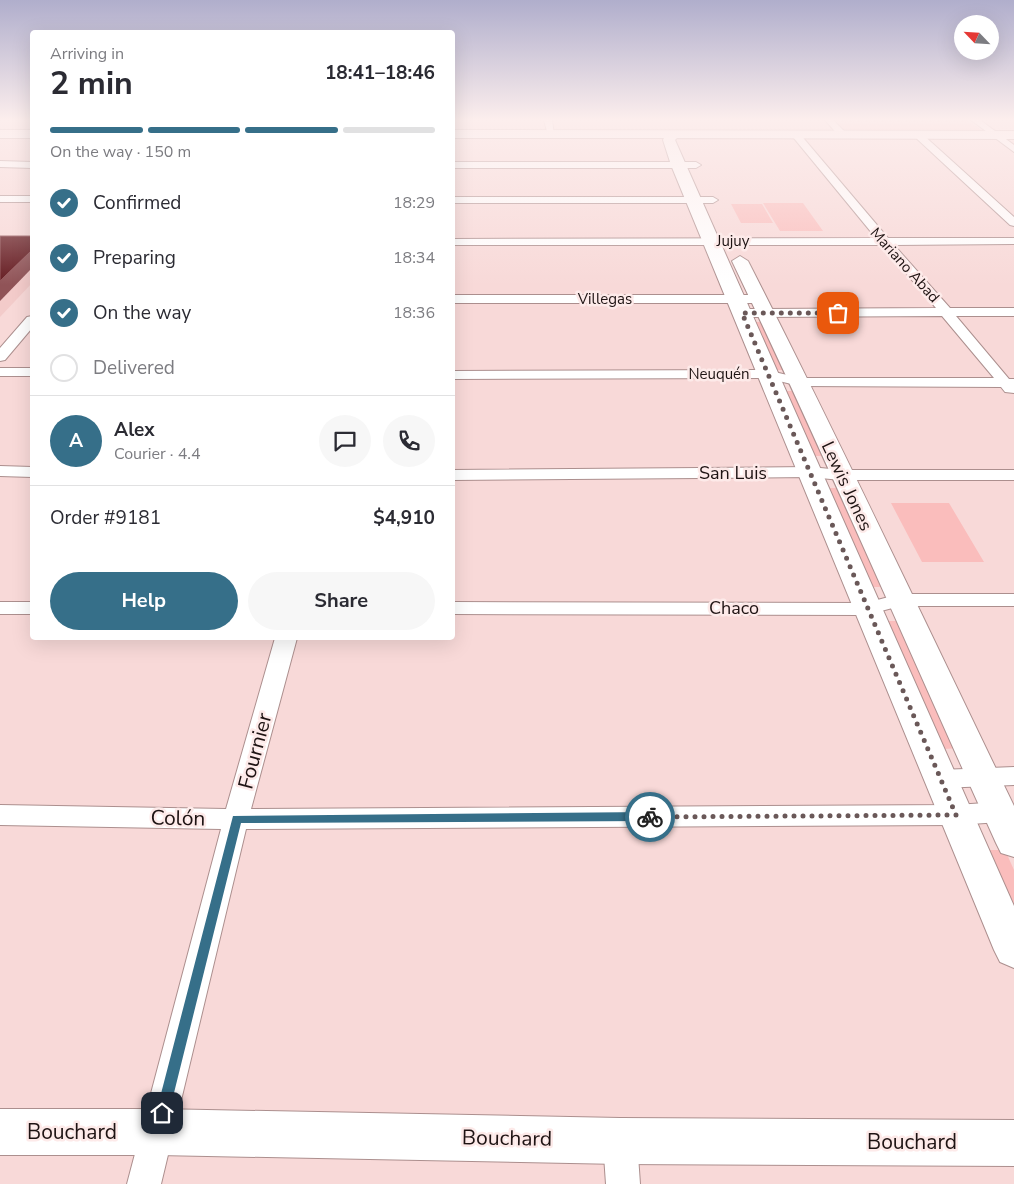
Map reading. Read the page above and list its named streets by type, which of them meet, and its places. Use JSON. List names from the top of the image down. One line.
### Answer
{"streets":{"main road":["Lewis Jones","Bouchard"],"street":["Jujuy","Mariano Abad","Villegas","Neuquén","San Luis","Chaco","Fournier","Colón"]},"crossings":[["Jujuy","Mariano Abad"],["Jujuy","Lewis Jones"],["Mariano Abad","Villegas"],["Mariano Abad","Neuquén"],["Villegas","Lewis Jones"],["Neuquén","Lewis Jones"],["San Luis","Lewis Jones"],["Lewis Jones","Chaco"],["Lewis Jones","Colón"],["Fournier","Colón"],["Fournier","Bouchard"]],"north":"top left","page":{"heading":["2 min","Arriving in","18:41–18:46"],"panel":["Alex","Courier · 4.4","Order #9181","$4,910"],"bar":"On the way · 150 m","list":[["Confirmed","18:29"],["Preparing","18:34"],["On the way","18:36"],"Delivered"],"round":"A","buttons":["Help","Share"]}}
